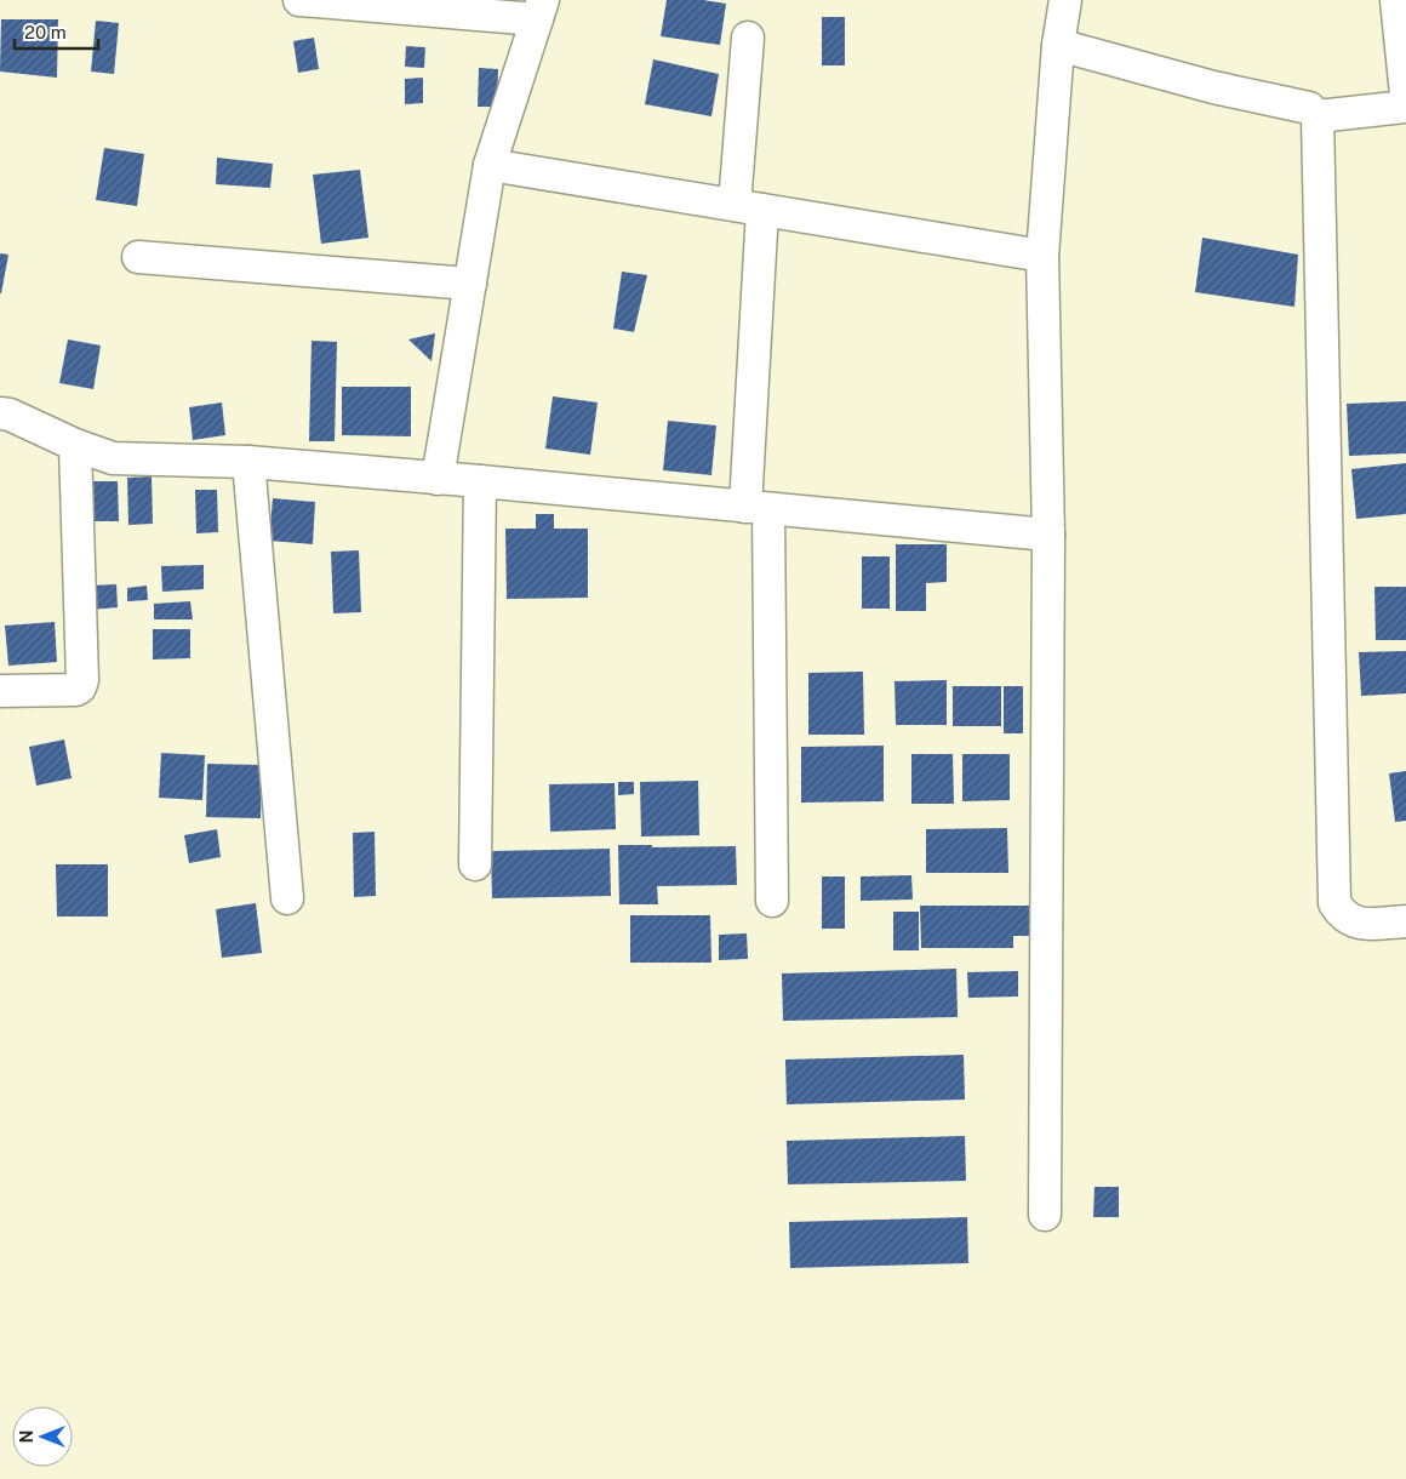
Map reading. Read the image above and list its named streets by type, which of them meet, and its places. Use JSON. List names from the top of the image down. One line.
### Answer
{"scale_bar":"20 m","north":"left"}
